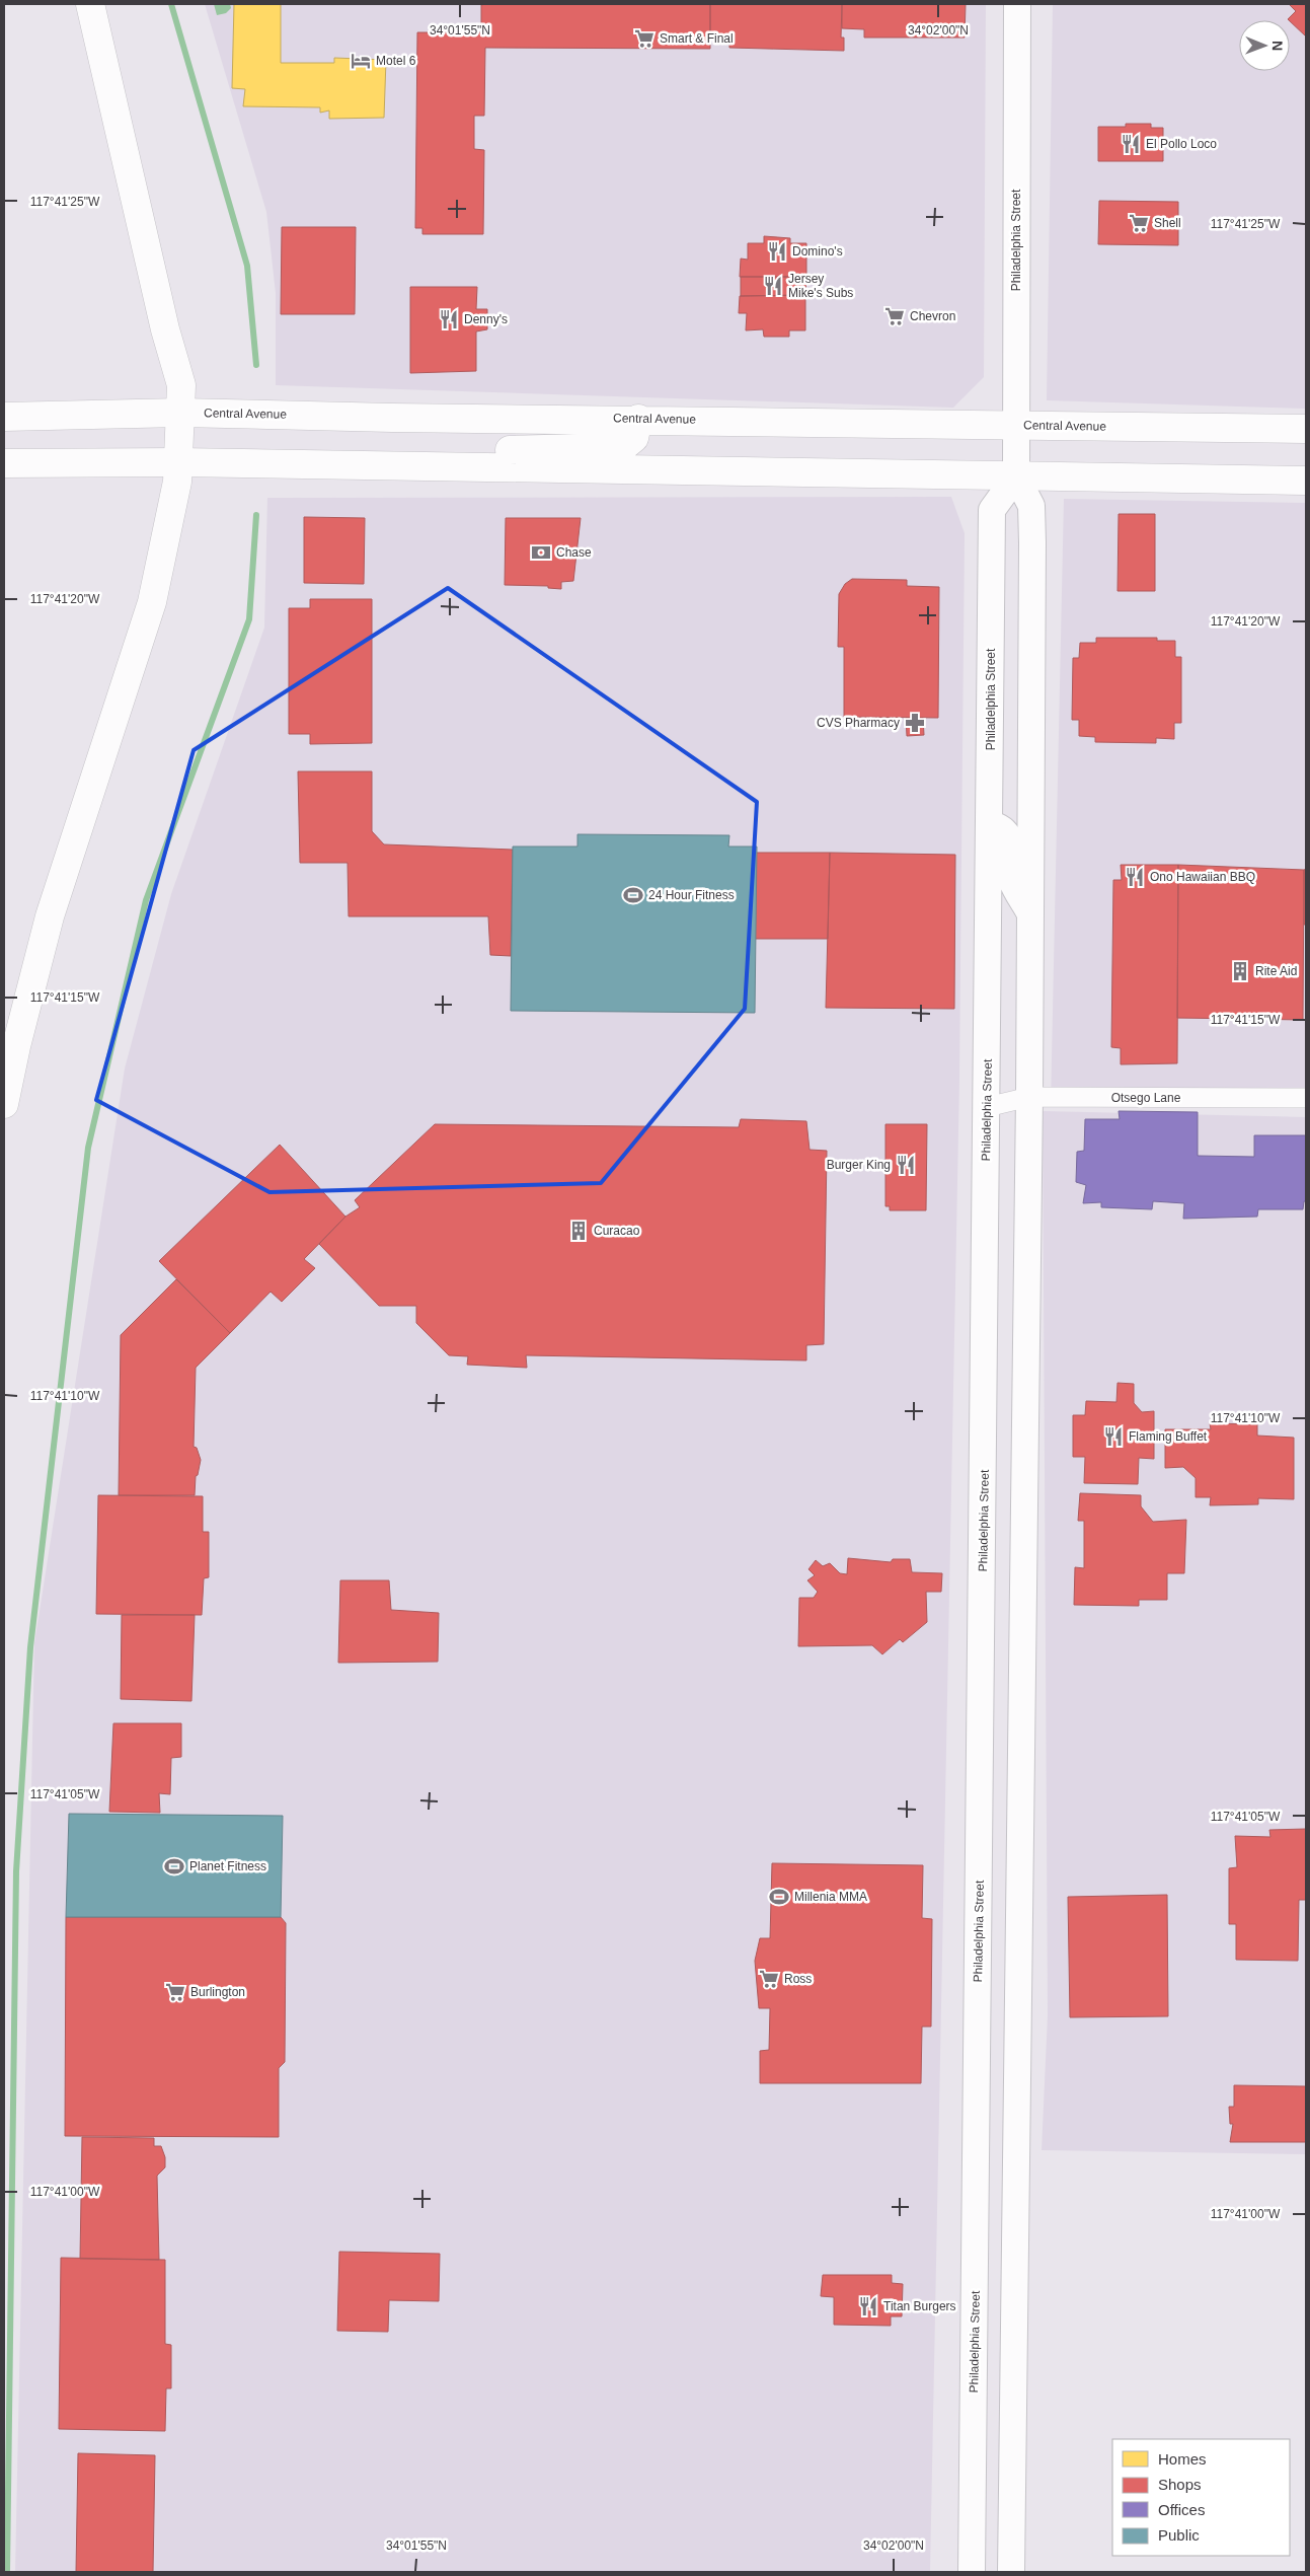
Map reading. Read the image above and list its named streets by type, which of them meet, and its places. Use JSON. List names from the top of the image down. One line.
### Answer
{"streets":{"main road":["Philadelphia Street","Central Avenue"],"street":["Otsego Lane"]},"crossings":[["Philadelphia Street","Central Avenue"],["Philadelphia Street","Otsego Lane"]],"places":{"supermarket":["Smart & Final","Shell","Chevron","Ross","Burlington"],"hotel":["Motel 6"],"restaurant":["El Pollo Loco","Domino's","Jersey Mike's Subs","Denny's","Ono Hawaiian BBQ","Burger King","Flaming Buffet","Titan Burgers"],"bank":["Chase"],"pharmacy":["CVS Pharmacy"],"sports":["24 Hour Fitness","Planet Fitness","Millenia MMA"],"building":["Rite Aid","Curacao"]},"legend":["Homes","Shops","Offices","Public"],"north":"right","coordinates":["34°01'55\"N","34°02'00\"N","117°41'25\"W","117°41'20\"W","117°41'15\"W","117°41'10\"W","117°41'05\"W","117°41'00\"W"]}
